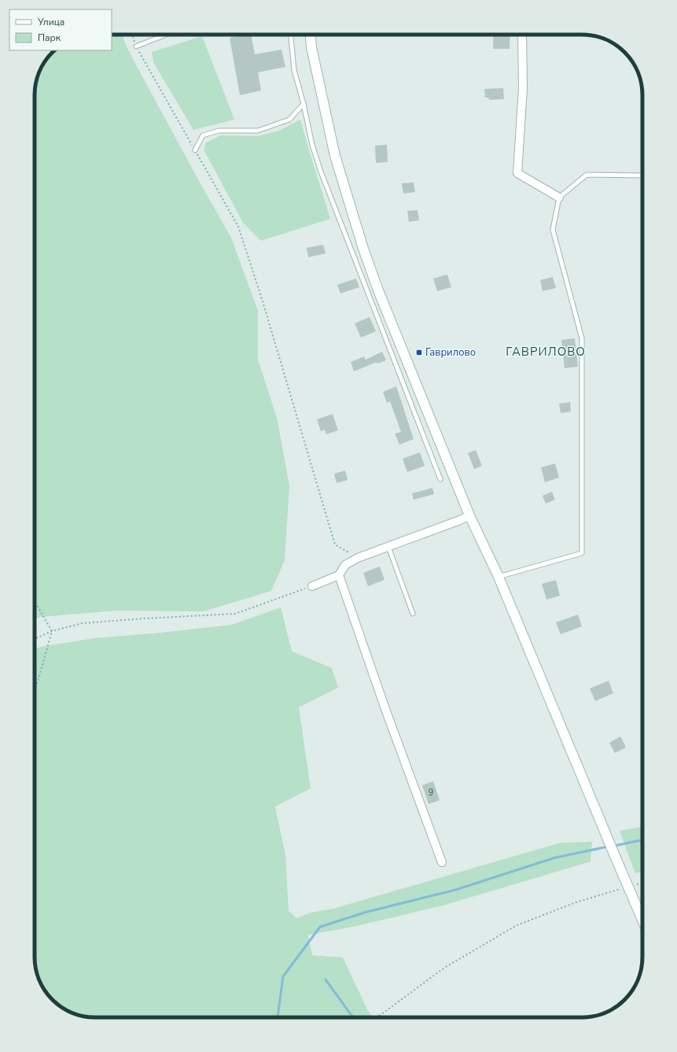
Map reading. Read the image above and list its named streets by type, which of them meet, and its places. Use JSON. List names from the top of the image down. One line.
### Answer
{"districts":["ГАВРИЛОВО"],"places":{"transit":["Гаврилово"]},"house_numbers":["9"],"legend":["Улица","Парк"]}
